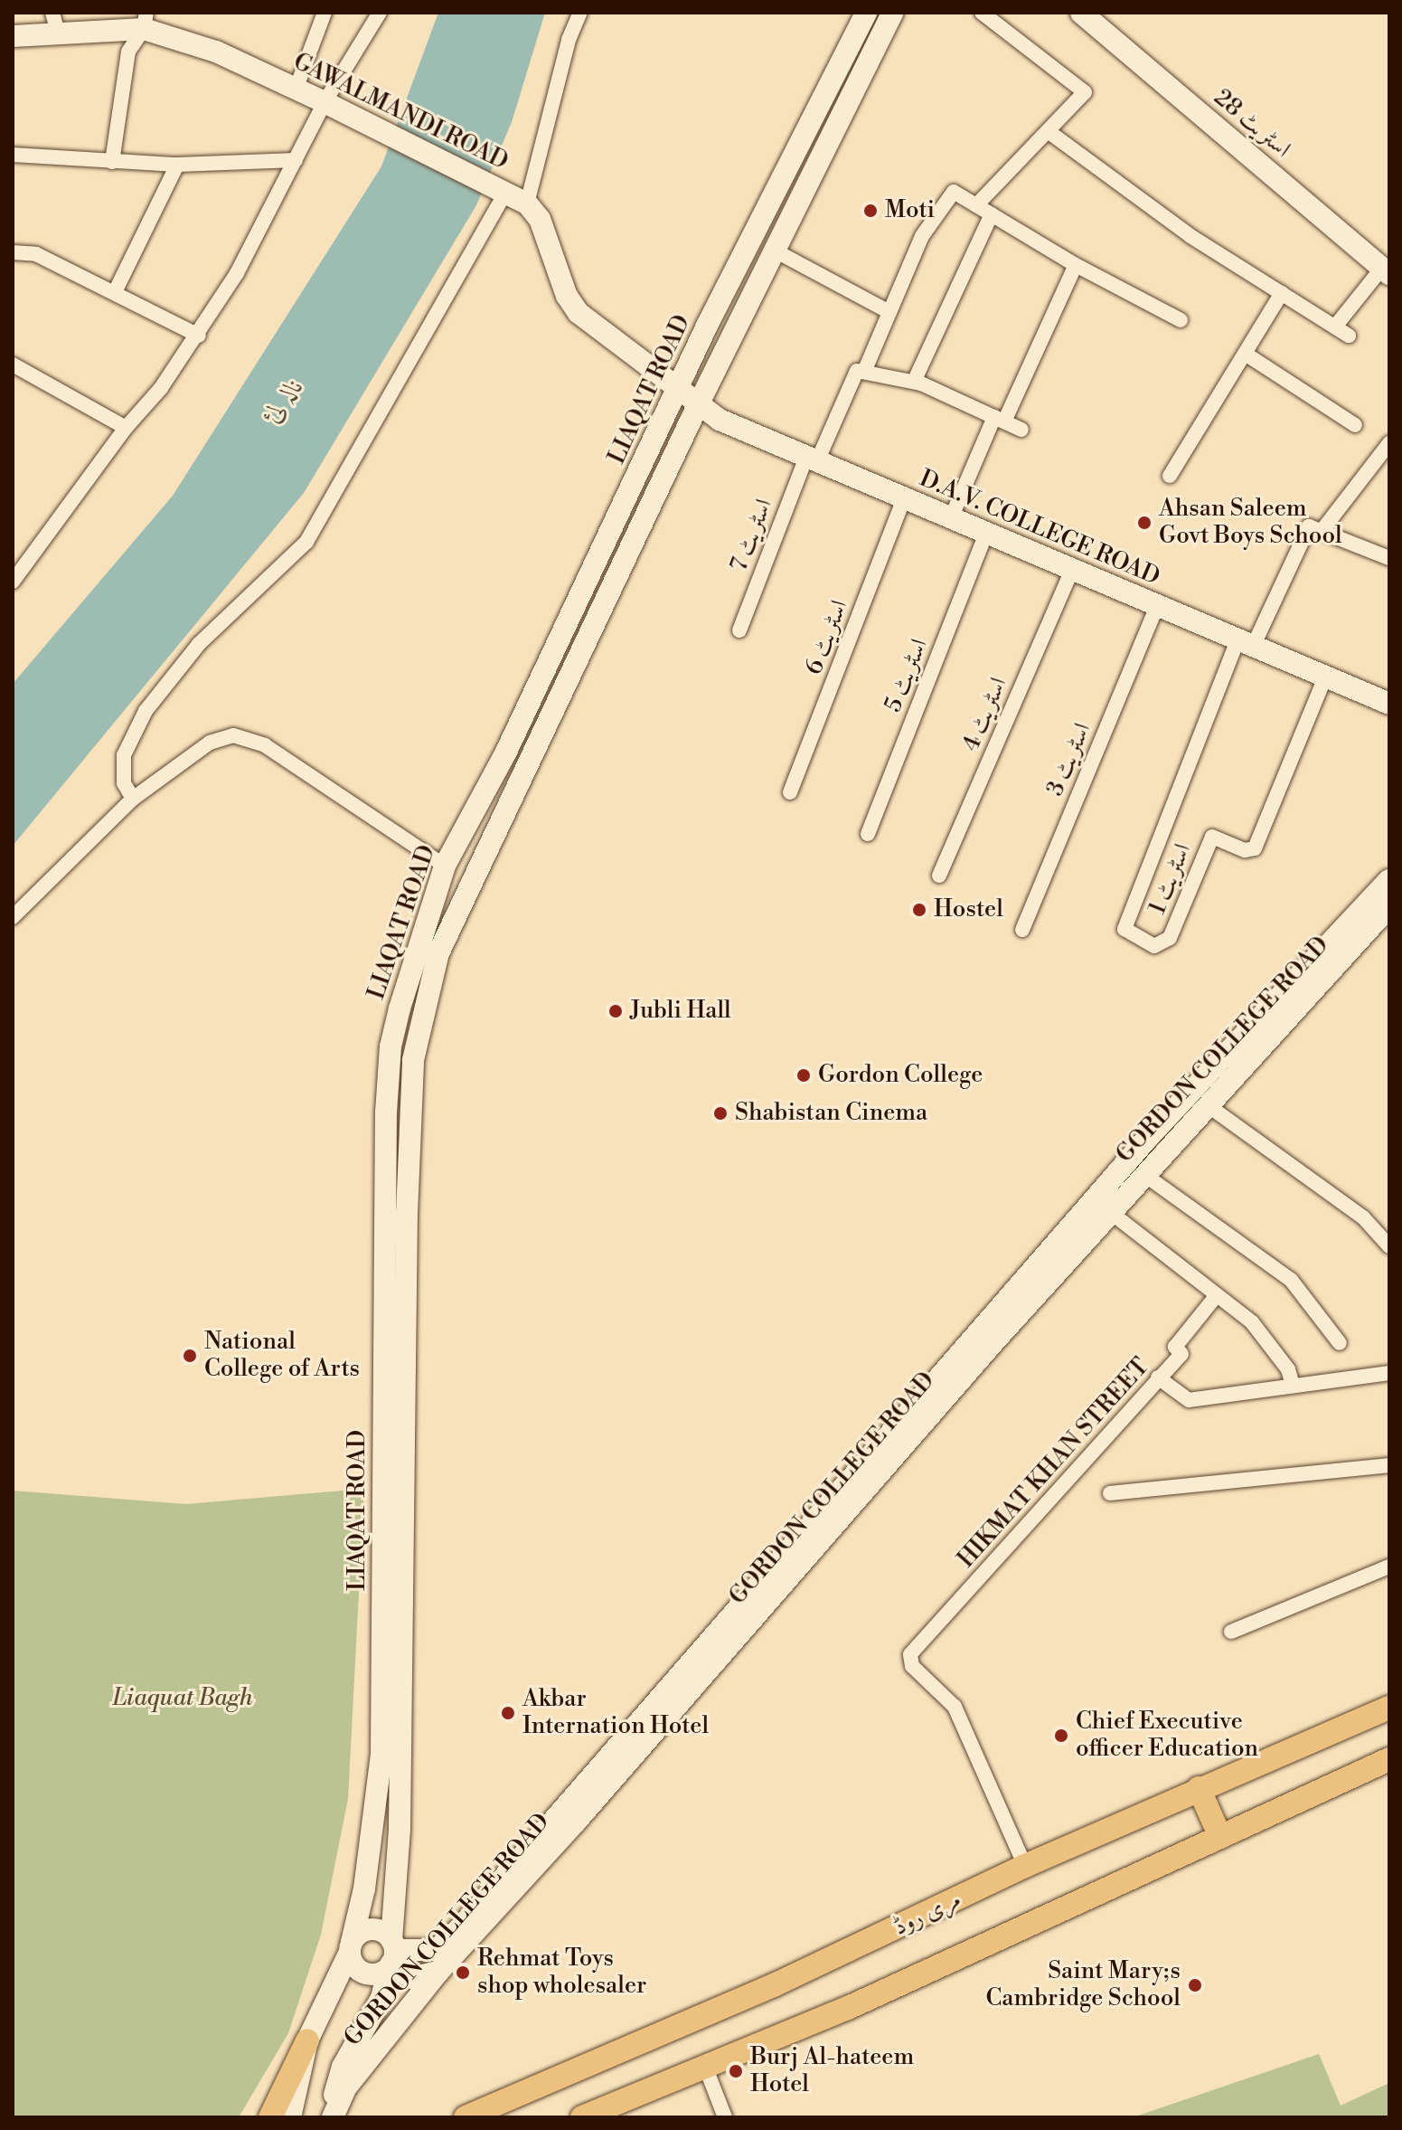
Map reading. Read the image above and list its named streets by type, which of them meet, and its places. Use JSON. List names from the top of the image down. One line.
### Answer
{"streets":{"main road":["مری روڈ"],"street":["GAWALMANDI ROAD","اسٹریٹ 28","LIAQAT ROAD","D.A.V. COLLEGE ROAD","اسٹریٹ 7","اسٹریٹ 6","اسٹریٹ 5","اسٹریٹ 4","اسٹریٹ 3","اسٹریٹ 1","GORDON COLLEGE ROAD","HIKMAT KHAN STREET"]},"crossings":[["LIAQAT ROAD","D.A.V. COLLEGE ROAD"],["LIAQAT ROAD","GORDON COLLEGE ROAD"],["D.A.V. COLLEGE ROAD","اسٹریٹ 7"],["D.A.V. COLLEGE ROAD","اسٹریٹ 6"],["D.A.V. COLLEGE ROAD","اسٹریٹ 5"],["D.A.V. COLLEGE ROAD","اسٹریٹ 4"],["D.A.V. COLLEGE ROAD","اسٹریٹ 3"],["D.A.V. COLLEGE ROAD","اسٹریٹ 1"],["HIKMAT KHAN STREET","مری روڈ"]],"water":["نالہ لئ"],"parks":["Liaquat Bagh"],"places":["Moti","Ahsan Saleem Govt Boys School","Hostel","Jubli Hall","Gordon College","Shabistan Cinema","National College of Arts","Akbar Internation Hotel","Chief Executive officer Education","Rehmat Toys shop wholesaler","Saint Mary;s Cambridge School","Burj Al-hateem Hotel"]}
